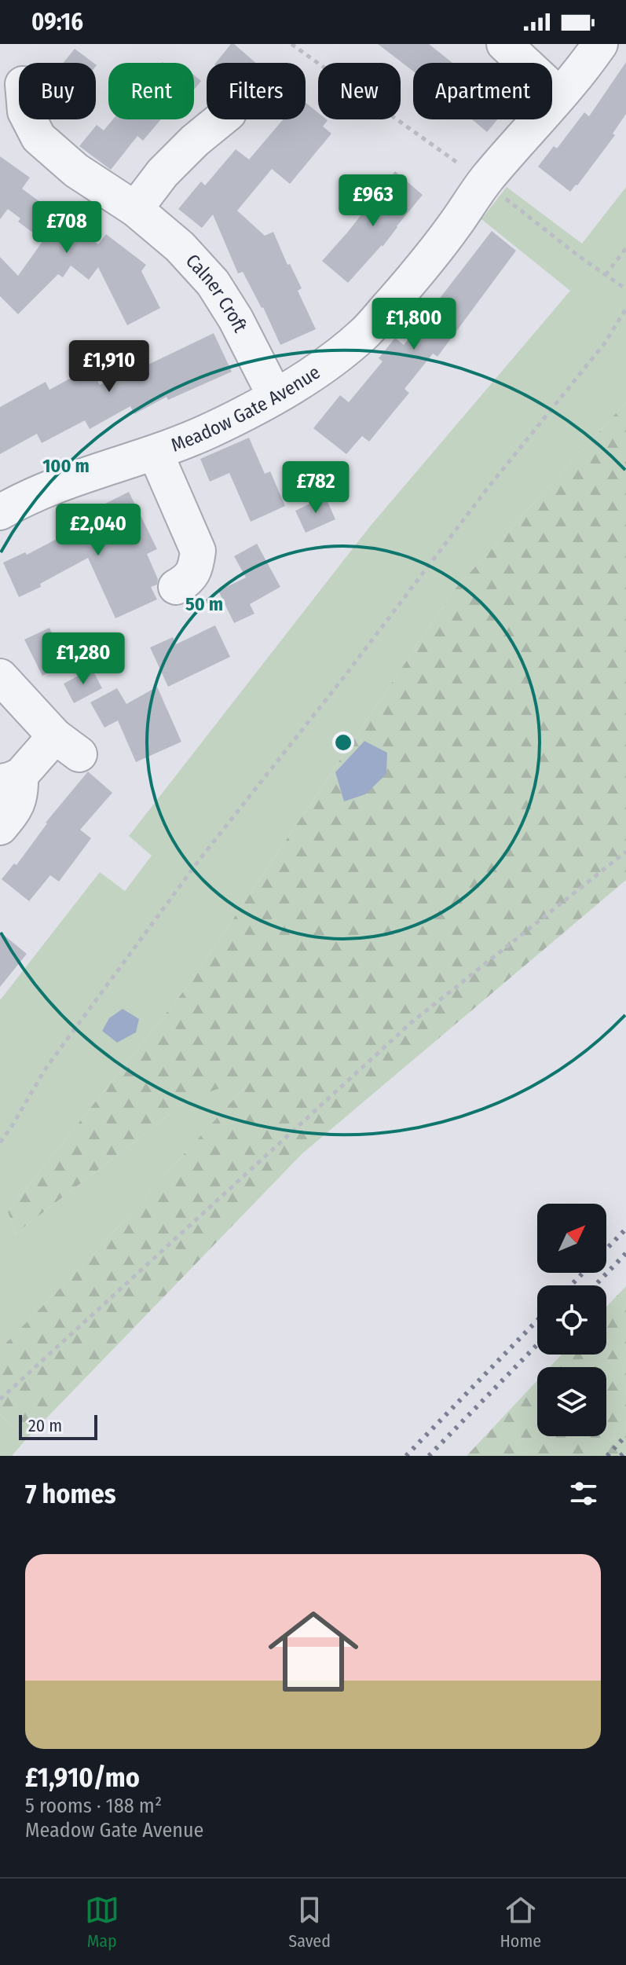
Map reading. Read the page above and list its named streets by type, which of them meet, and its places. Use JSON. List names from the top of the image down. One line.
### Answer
{"streets":{"street":["Calner Croft","Meadow Gate Avenue"]},"crossings":[["Calner Croft","Meadow Gate Avenue"]],"scale_bar":"20 m","north":"top right","page":{"status":"09:16","chip":["Buy","Rent","Filters","New","Apartment"],"price":["£963","£708","£1,800","£1,910","£782","£2,040","£1,280"],"scale":"20 m","heading":"7 homes","list":[{"name":"£1,910/mo","note":"5 rooms · 188 m² · Meadow Gate Avenue"}],"tabs":["Map","Saved","Home"]},"rings":["100 m","50 m"]}
